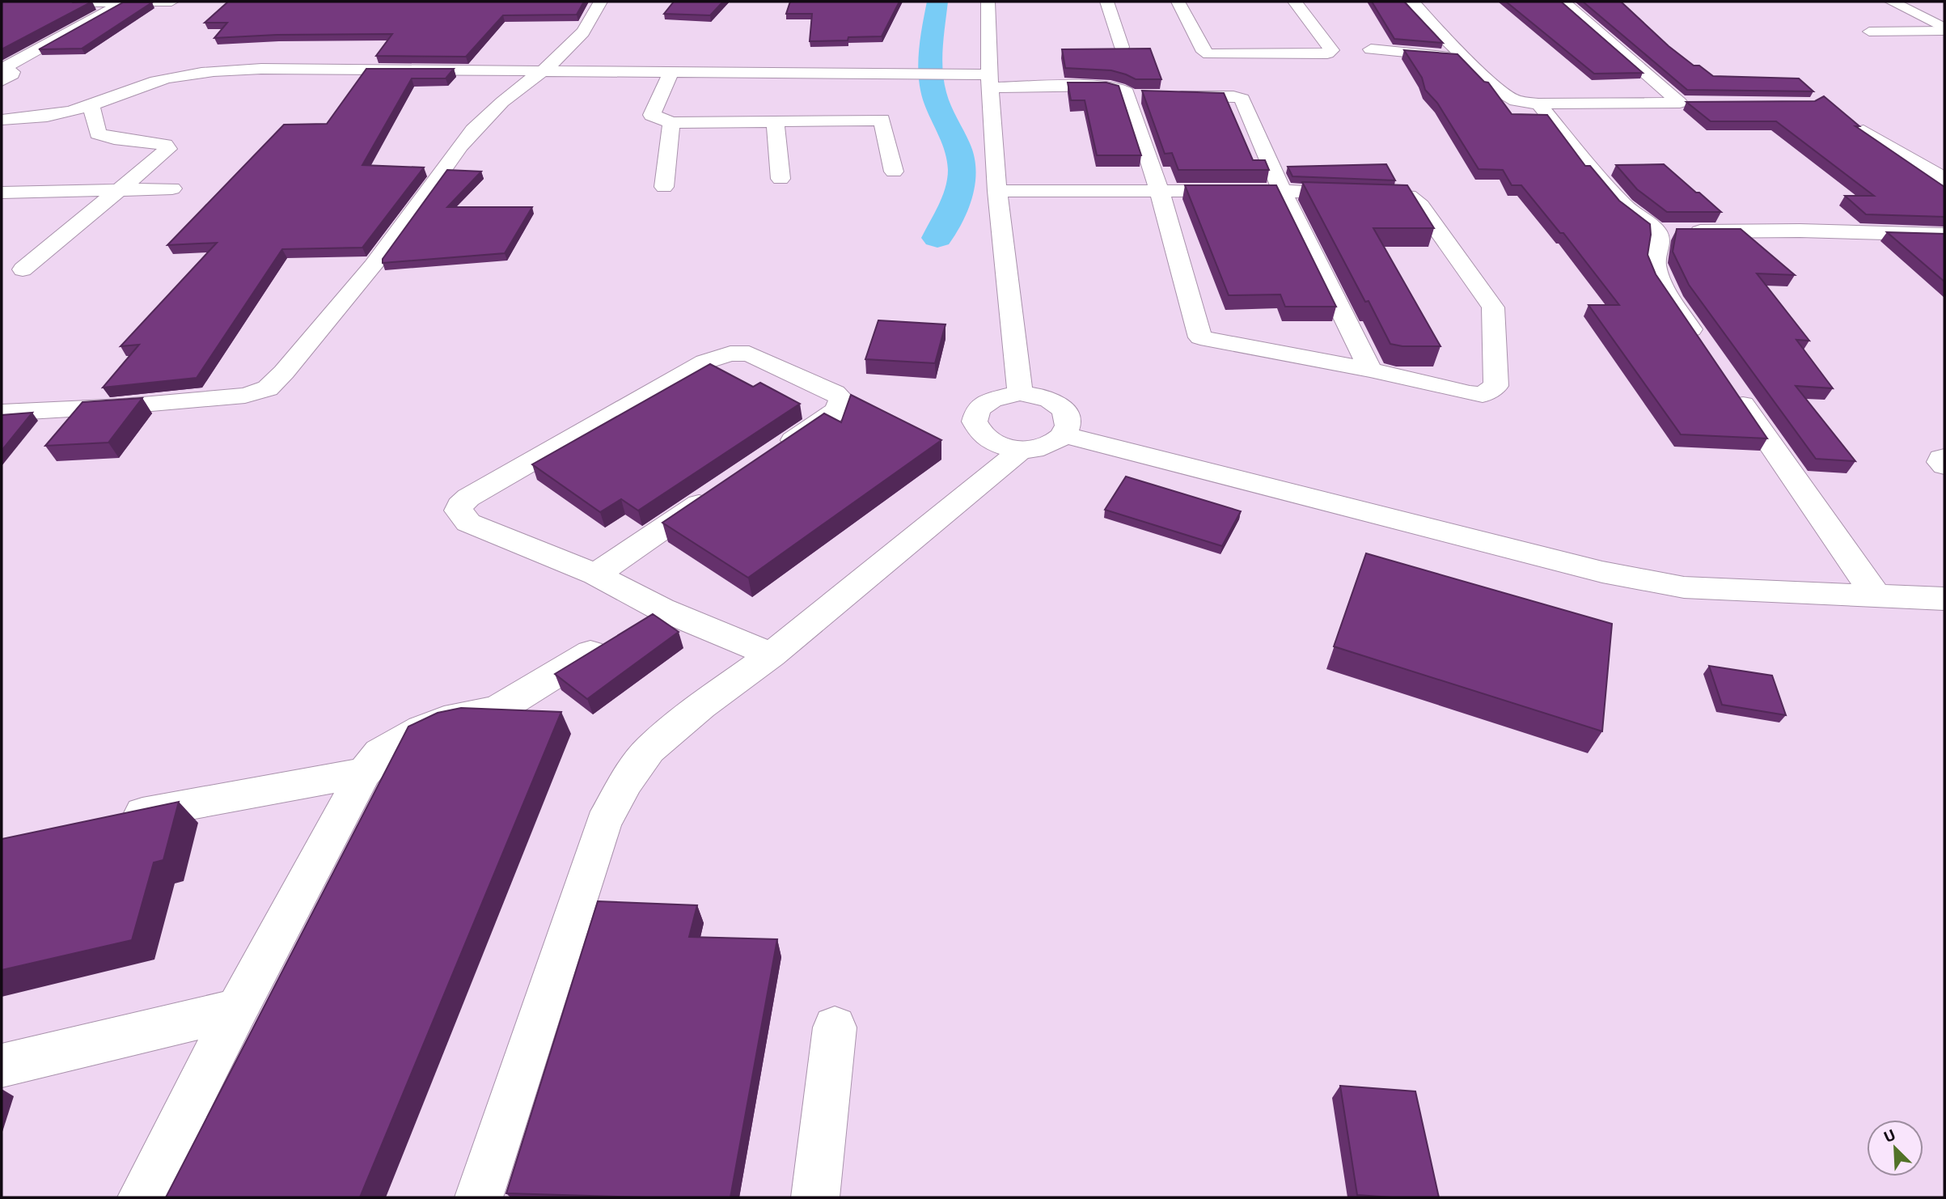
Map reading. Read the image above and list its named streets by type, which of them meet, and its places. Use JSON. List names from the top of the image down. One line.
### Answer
{"north":"top left"}
